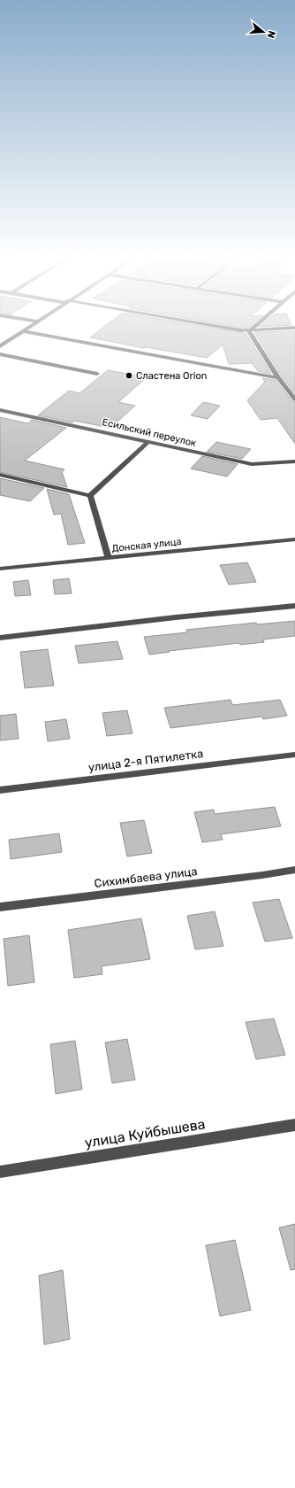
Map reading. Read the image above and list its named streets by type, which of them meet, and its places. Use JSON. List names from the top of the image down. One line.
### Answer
{"streets":{"street":["Есильский переулок","Донская улица","улица 2-я Пятилетка","Сихимбаева улица","улица Куйбышева"]},"places":["Сластена Orion"],"north":"right"}
